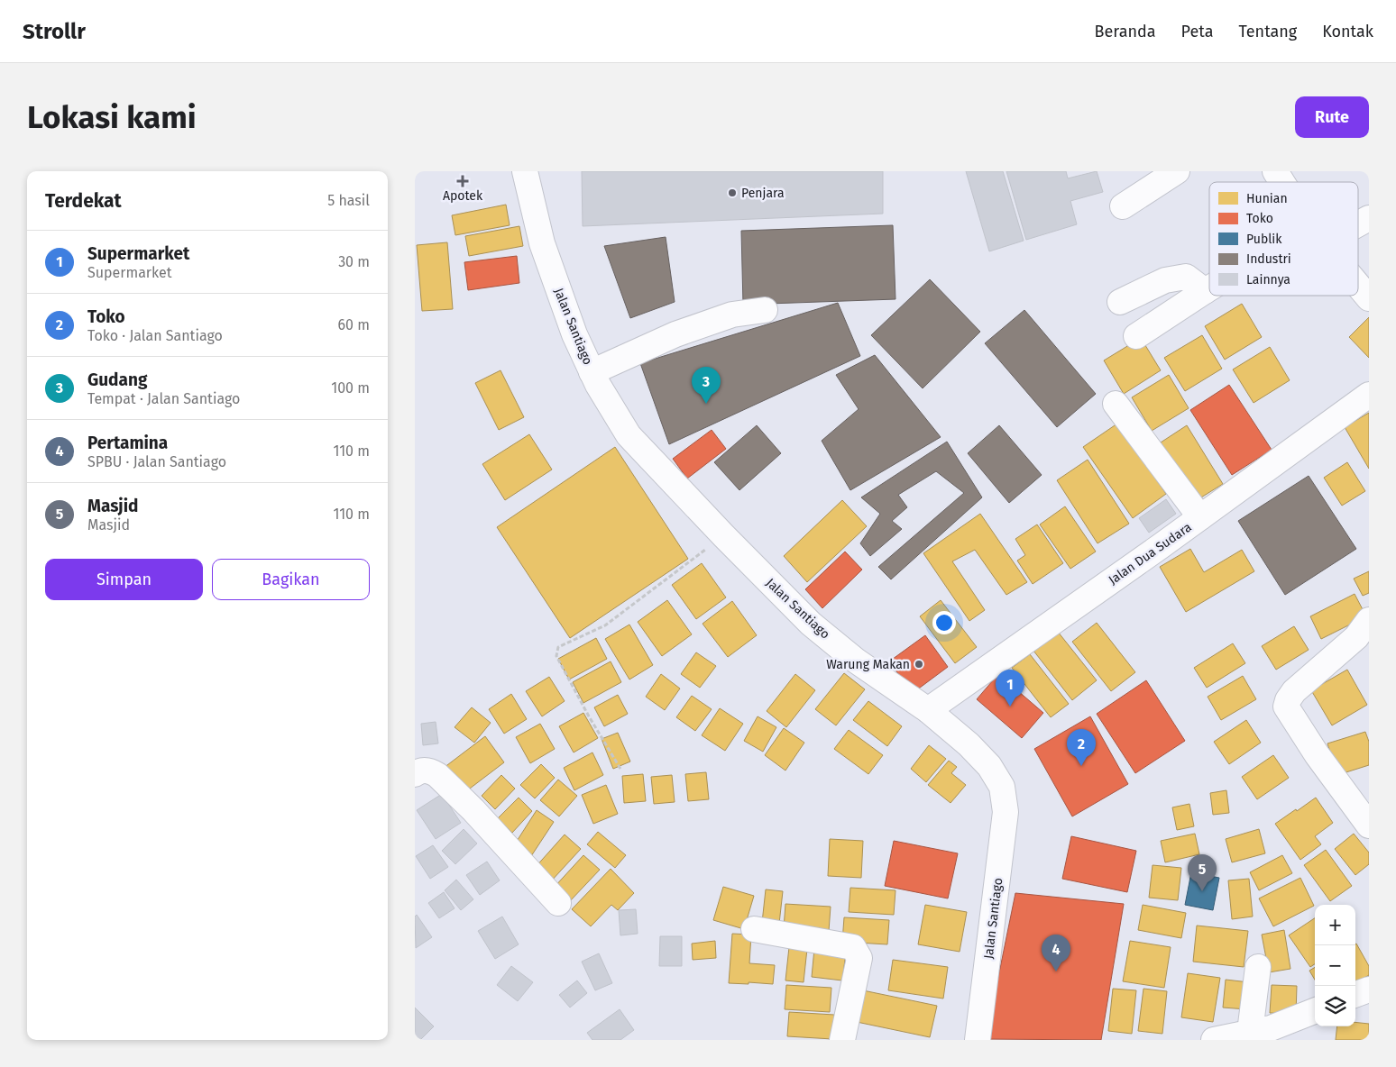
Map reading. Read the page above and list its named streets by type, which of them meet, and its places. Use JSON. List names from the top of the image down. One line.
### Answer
{"streets":{"main road":["Jalan Santiago","Jalan Dua Sudara"]},"crossings":[["Jalan Santiago","Jalan Dua Sudara"]],"places":{"health":["Apotek"],"other":["Penjara","Warung Makan"]},"legend":["Hunian","Toko","Publik","Industri","Lainnya"],"page":{"header":"Strollr","nav":["Beranda","Peta","Tentang","Kontak"],"buttons":["Rute",["Simpan","Bagikan"]],"title":"Lokasi kami","heading":["Terdekat","5 hasil"],"list":[{"mark":"1","name":"Supermarket","note":"Supermarket","value":"30 m"},{"mark":"2","name":"Toko","note":"Toko · Jalan Santiago","value":"60 m"},{"mark":"3","name":"Gudang","note":"Tempat · Jalan Santiago","value":"100 m"},{"mark":"4","name":"Pertamina","note":"SPBU · Jalan Santiago","value":"110 m"},{"mark":"5","name":"Masjid","note":"Masjid","value":"110 m"}],"pins":["3","1","2","5","4"],"map_buttons":["+","−"]}}
